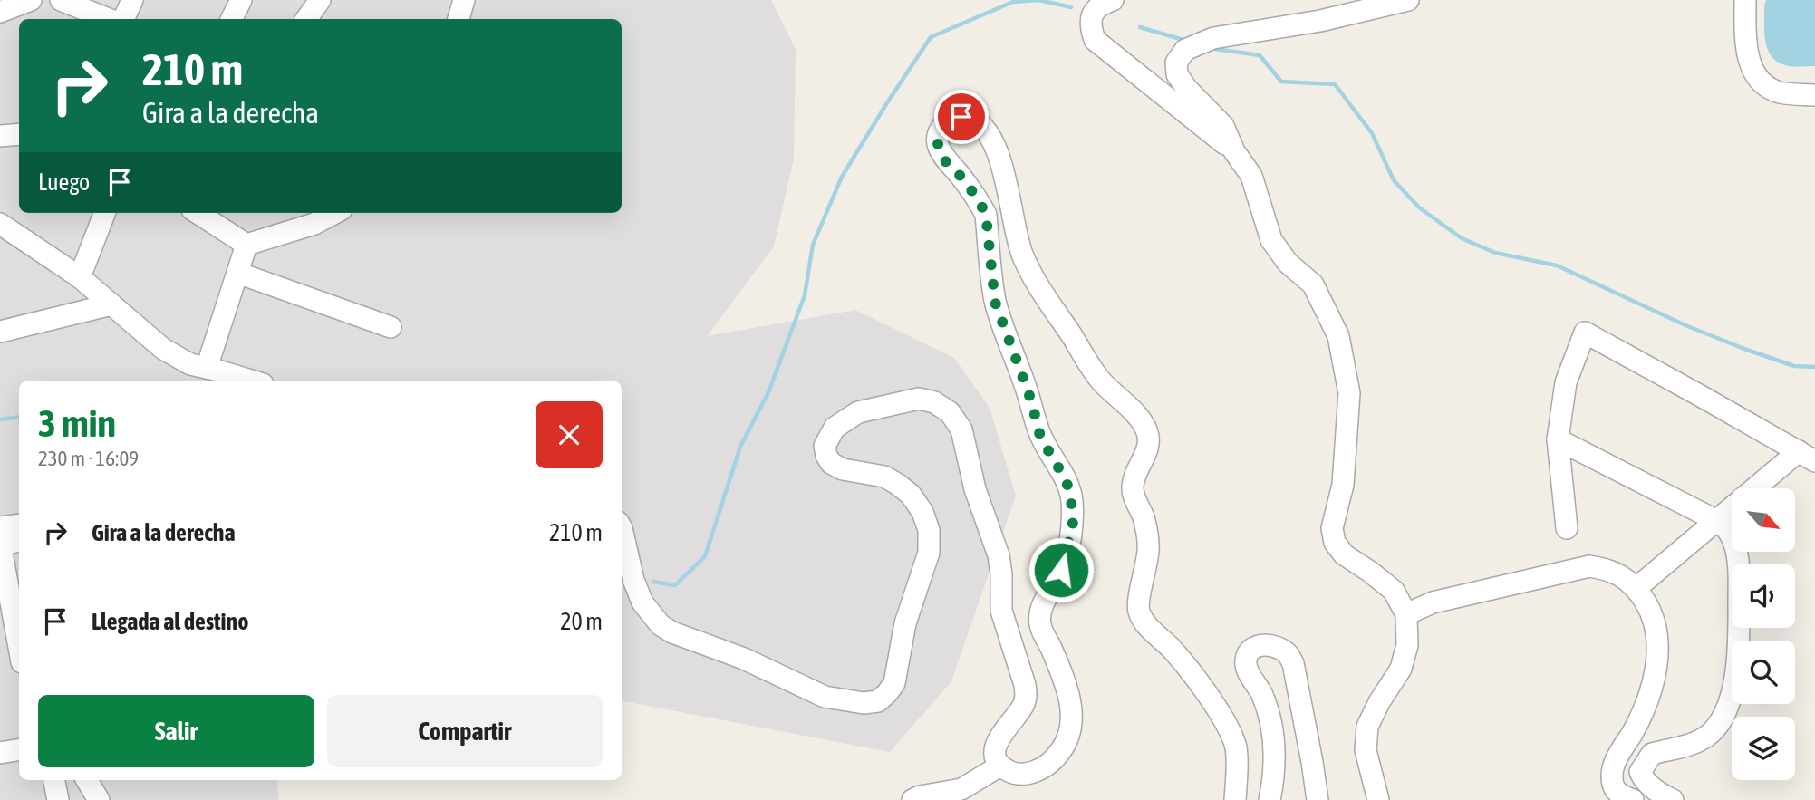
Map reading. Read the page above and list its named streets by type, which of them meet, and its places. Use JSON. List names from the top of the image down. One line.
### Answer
{"north":"bottom right","page":{"turn":["210 m","Gira a la derecha"],"then":"Luego","heading":["3 min","230 m · 16:09"],"list":[{"name":"Gira a la derecha","value":"210 m"},{"name":"Llegada al destino","value":"20 m"}],"buttons":["Salir","Compartir"]}}
